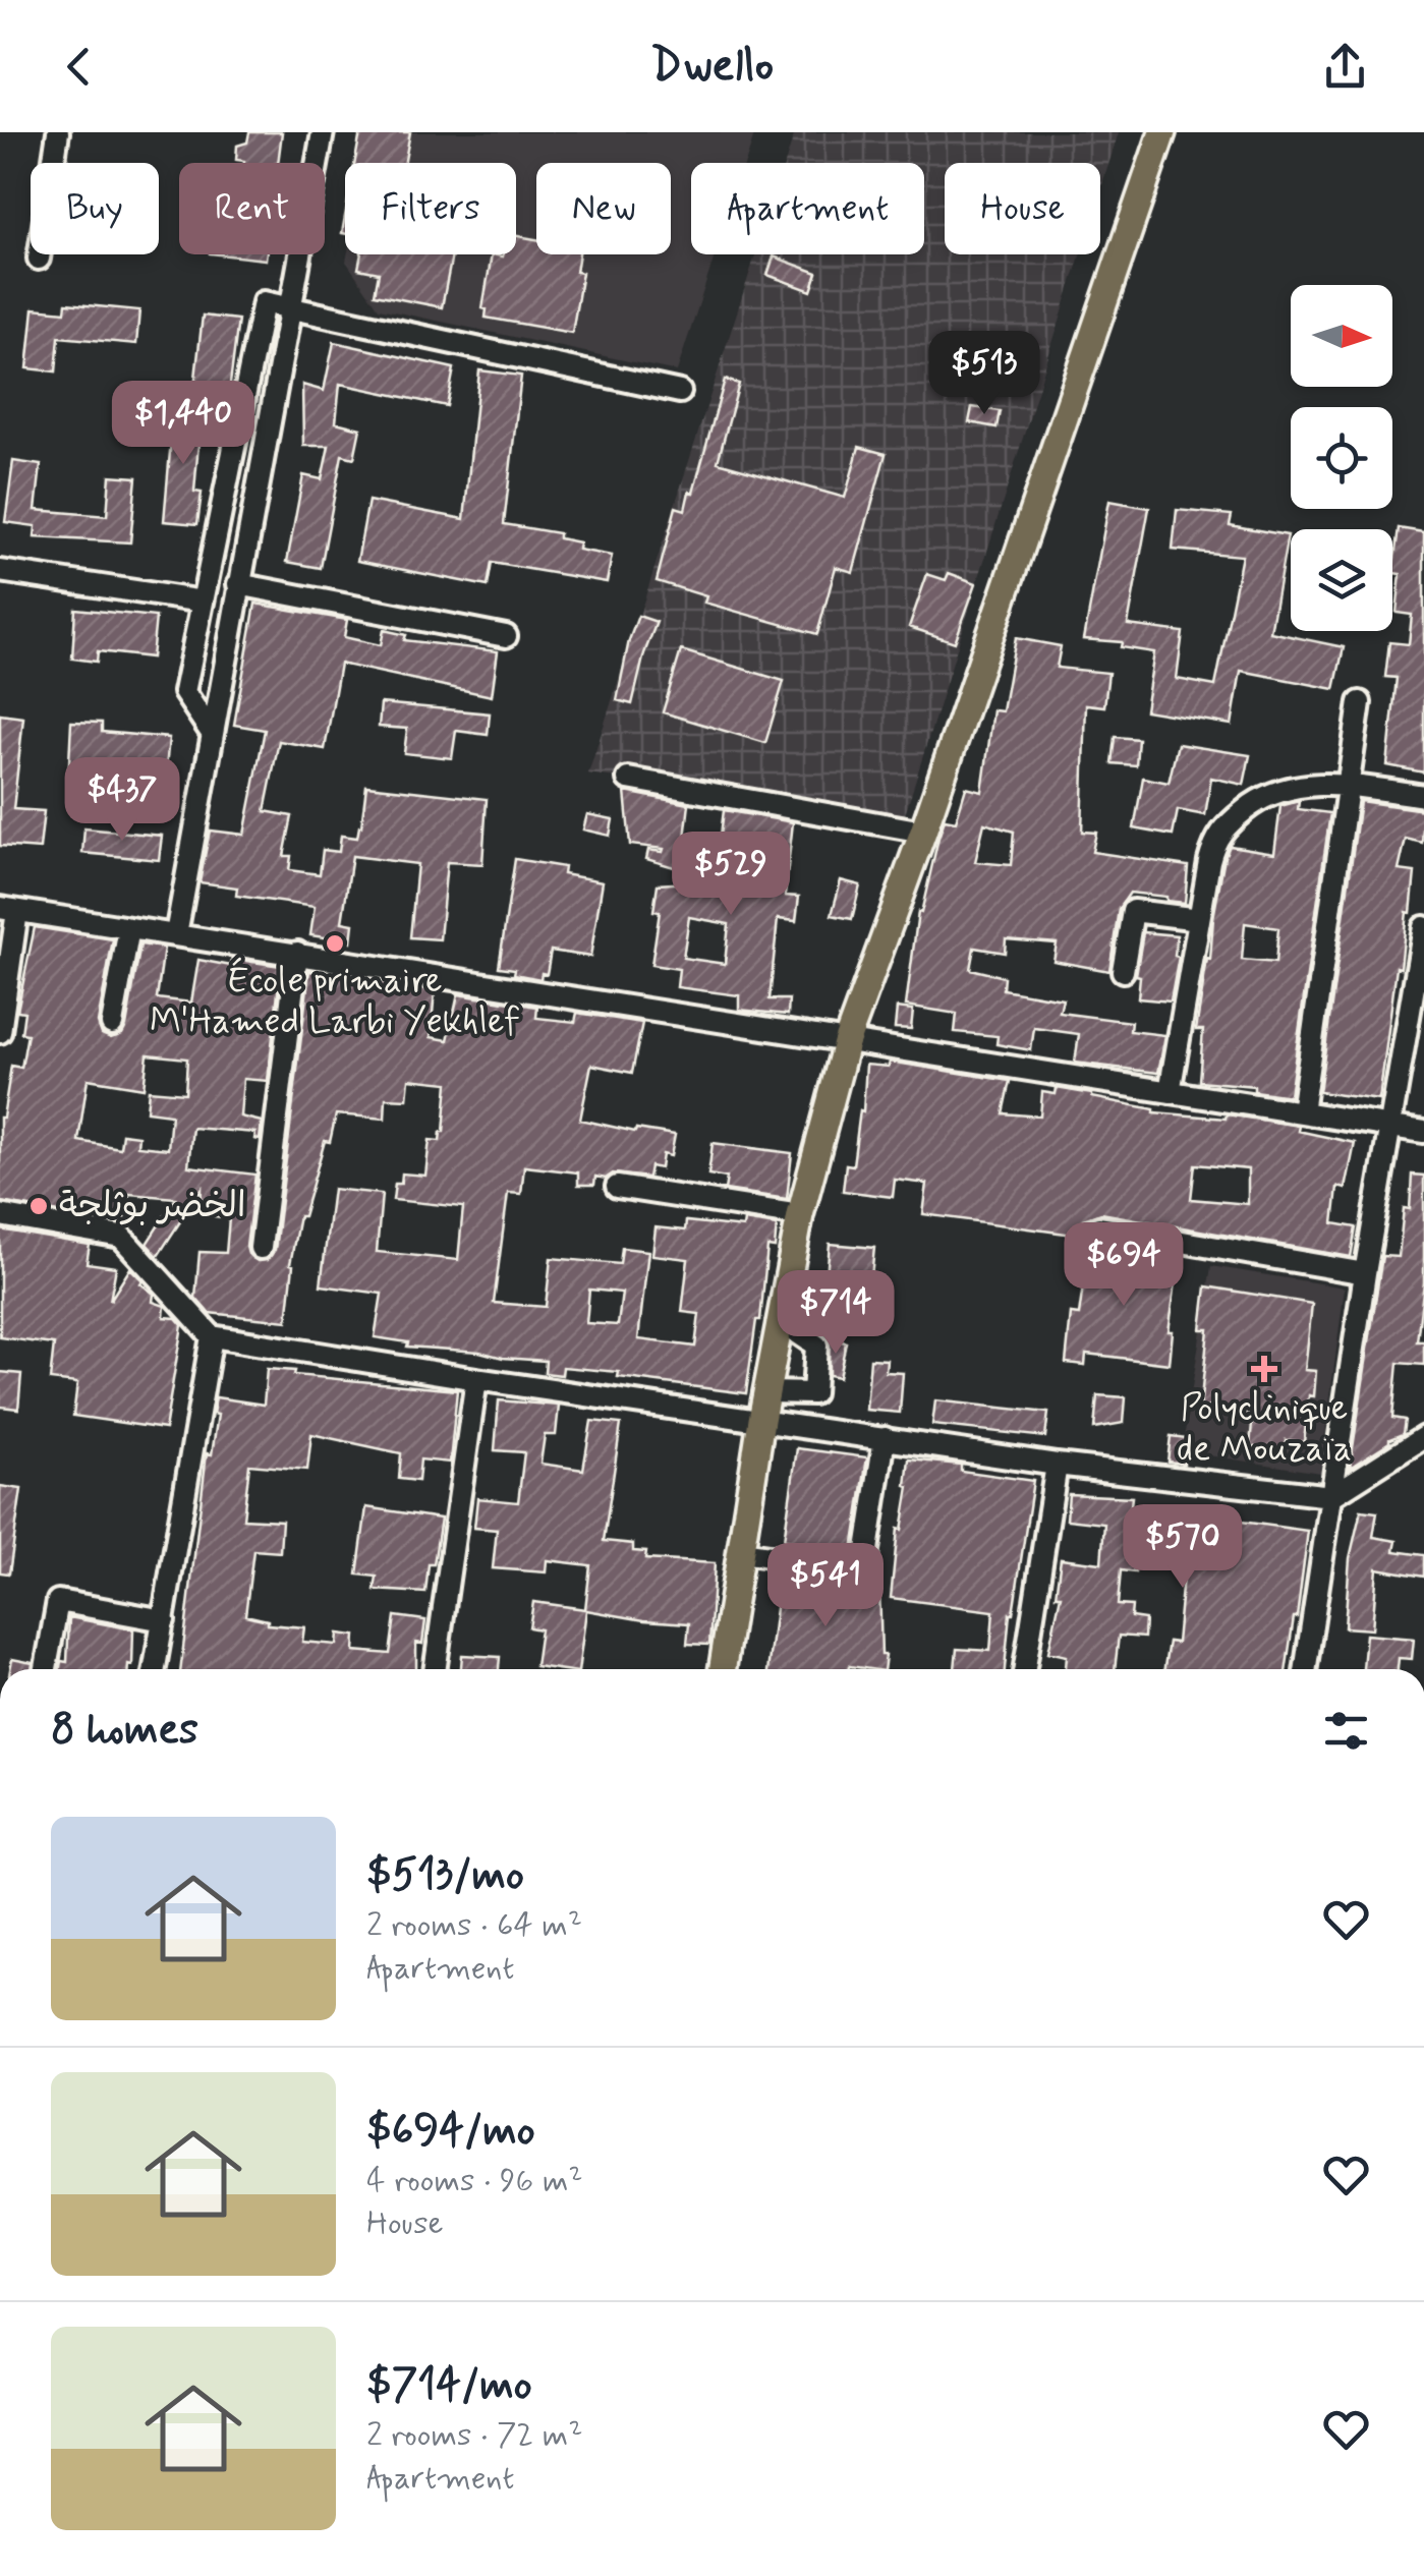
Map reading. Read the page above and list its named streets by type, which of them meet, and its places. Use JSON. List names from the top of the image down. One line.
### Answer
{"places":{"other":["École primaire M'Hamed Larbi Yekhlef","الخضر بوثلجة"],"health":["Polyclinique de Mouzaïa"]},"north":"right","page":{"header":"Dwello","chip":["Buy","Rent","Filters","New","Apartment","House"],"price":["$513","$1,440","$437","$529","$694","$714","$570","$541"],"heading":"8 homes","list":[{"name":"$513/mo","note":"2 rooms · 64 m² · Apartment"},{"name":"$694/mo","note":"4 rooms · 96 m² · House"},{"name":"$714/mo","note":"2 rooms · 72 m² · Apartment"}]}}
